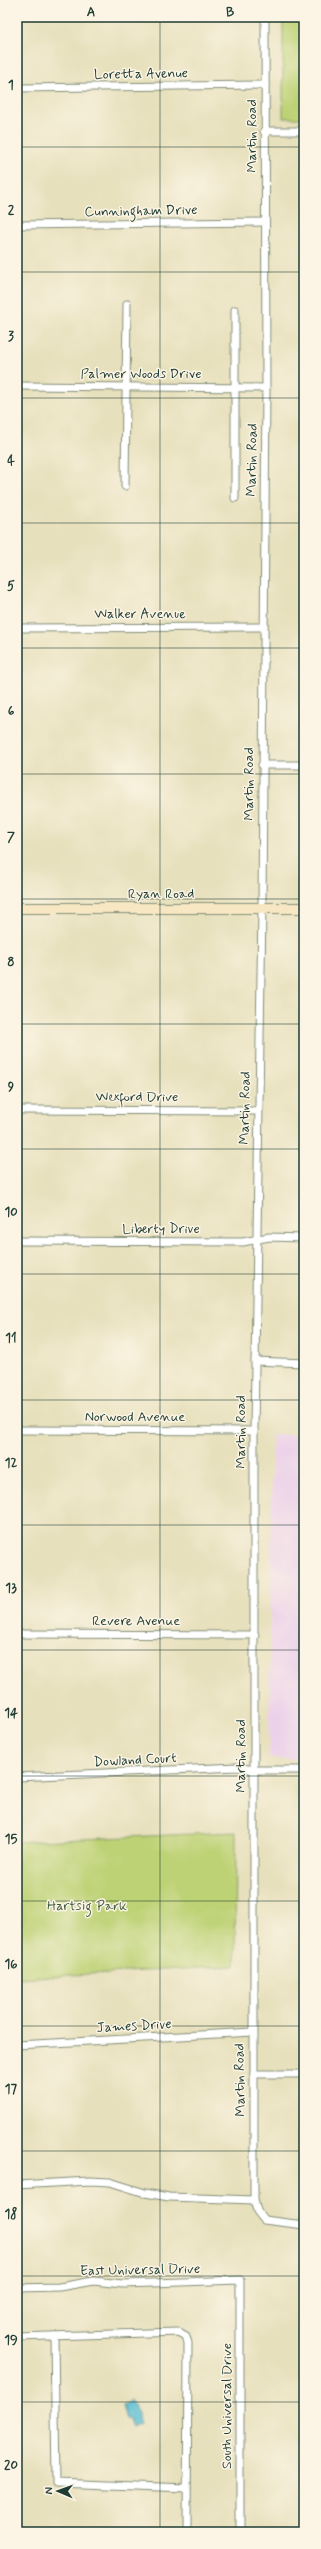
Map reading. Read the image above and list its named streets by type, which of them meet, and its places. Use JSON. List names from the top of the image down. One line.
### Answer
{"streets":{"main road":["Ryan Road"],"street":["Loretta Avenue","Martin Road","Cunningham Drive","Palmer Woods Drive","Walker Avenue","Wexford Drive","Liberty Drive","Norwood Avenue","Revere Avenue","Dowland Court","James Drive","East Universal Drive","South Universal Drive"]},"crossings":[["Loretta Avenue","Martin Road"],["Martin Road","Cunningham Drive"],["Martin Road","Palmer Woods Drive"],["Martin Road","Walker Avenue"],["Martin Road","Ryan Road"],["Martin Road","Wexford Drive"],["Martin Road","Liberty Drive"],["Martin Road","Norwood Avenue"],["Martin Road","Revere Avenue"],["Martin Road","Dowland Court"],["Martin Road","James Drive"],["East Universal Drive","South Universal Drive"]],"parks":["Hartsig Park"],"north":"left","grid":{"columns":["A","B"],"rows":["1","2","3","4","5","6","7","8","9","10","11","12","13","14","15","16","17","18","19","20"]}}
